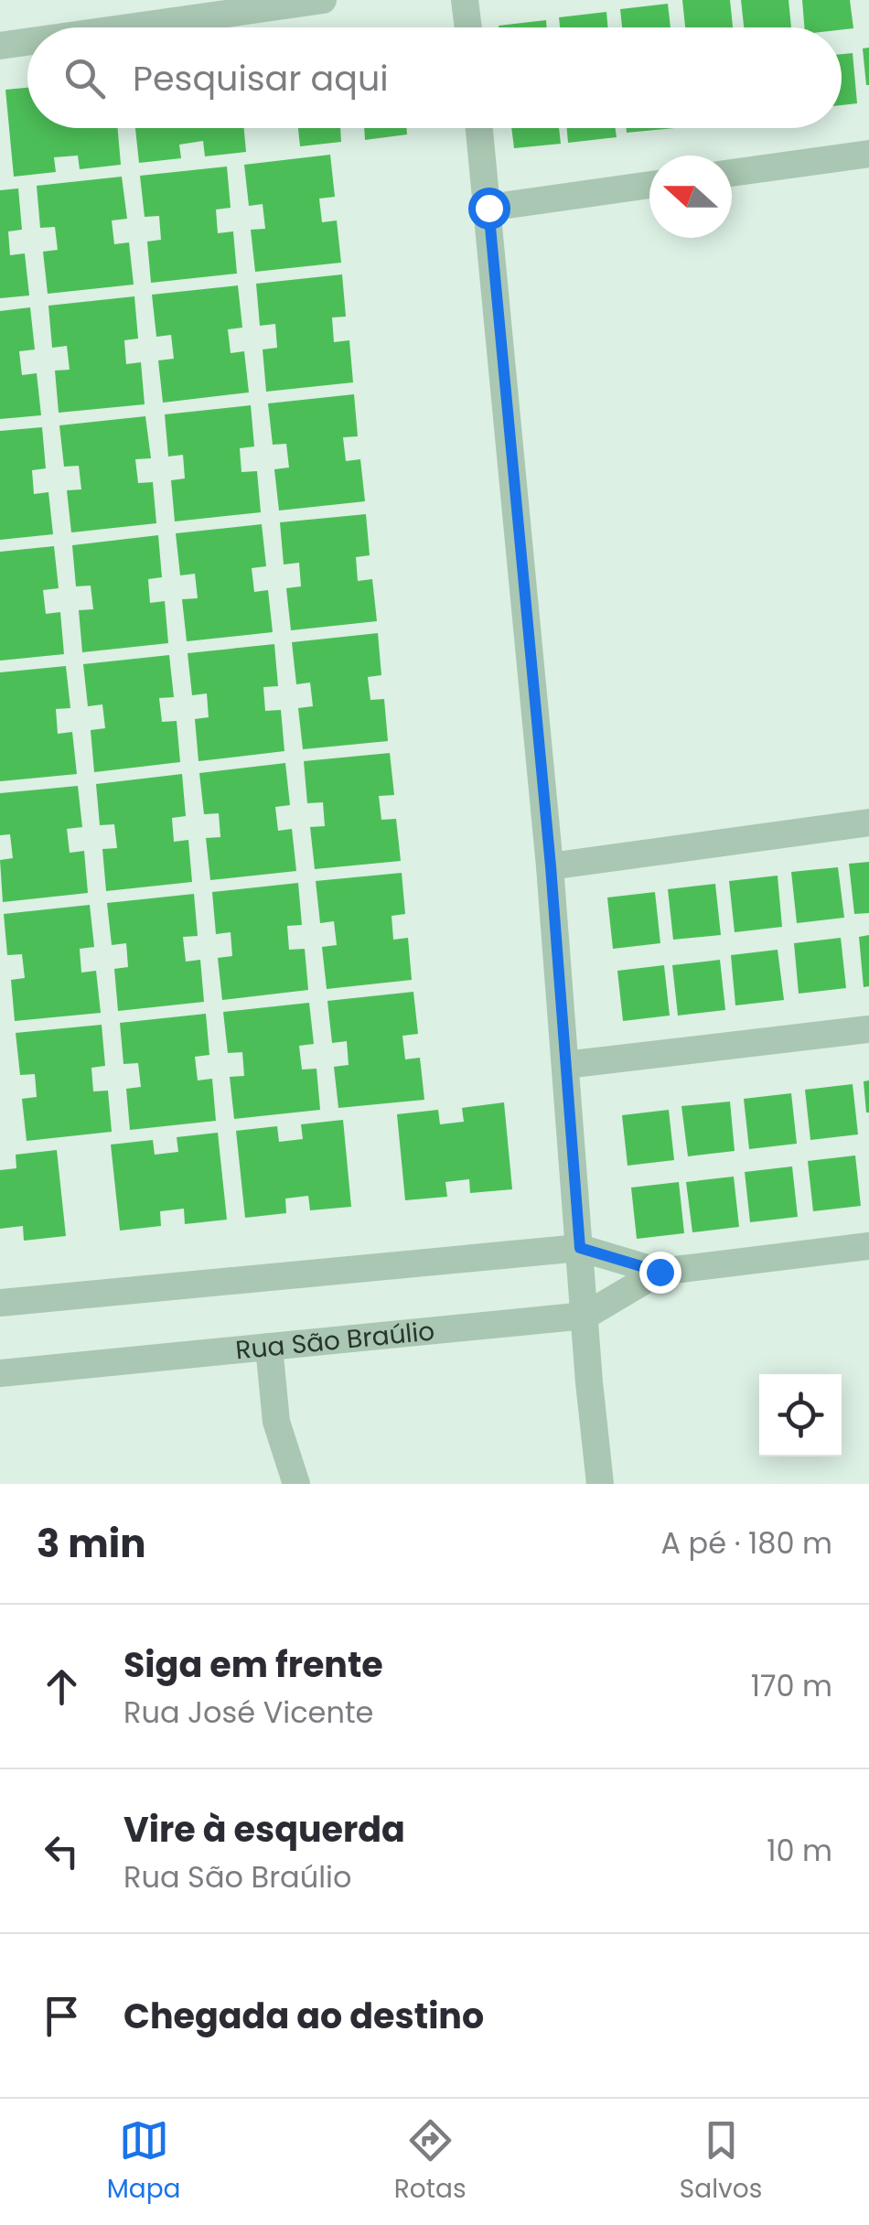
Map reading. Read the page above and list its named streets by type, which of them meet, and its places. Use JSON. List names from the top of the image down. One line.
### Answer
{"streets":{"street":["Rua São Braúlio"]},"north":"left","page":{"search":"Pesquisar aqui","heading":["3 min","A pé · 180 m"],"list":[["Siga em frente","Rua José Vicente","170 m"],["Vire à esquerda","Rua São Braúlio","10 m"],"Chegada ao destino"],"nav":["Mapa","Rotas","Salvos"]}}
